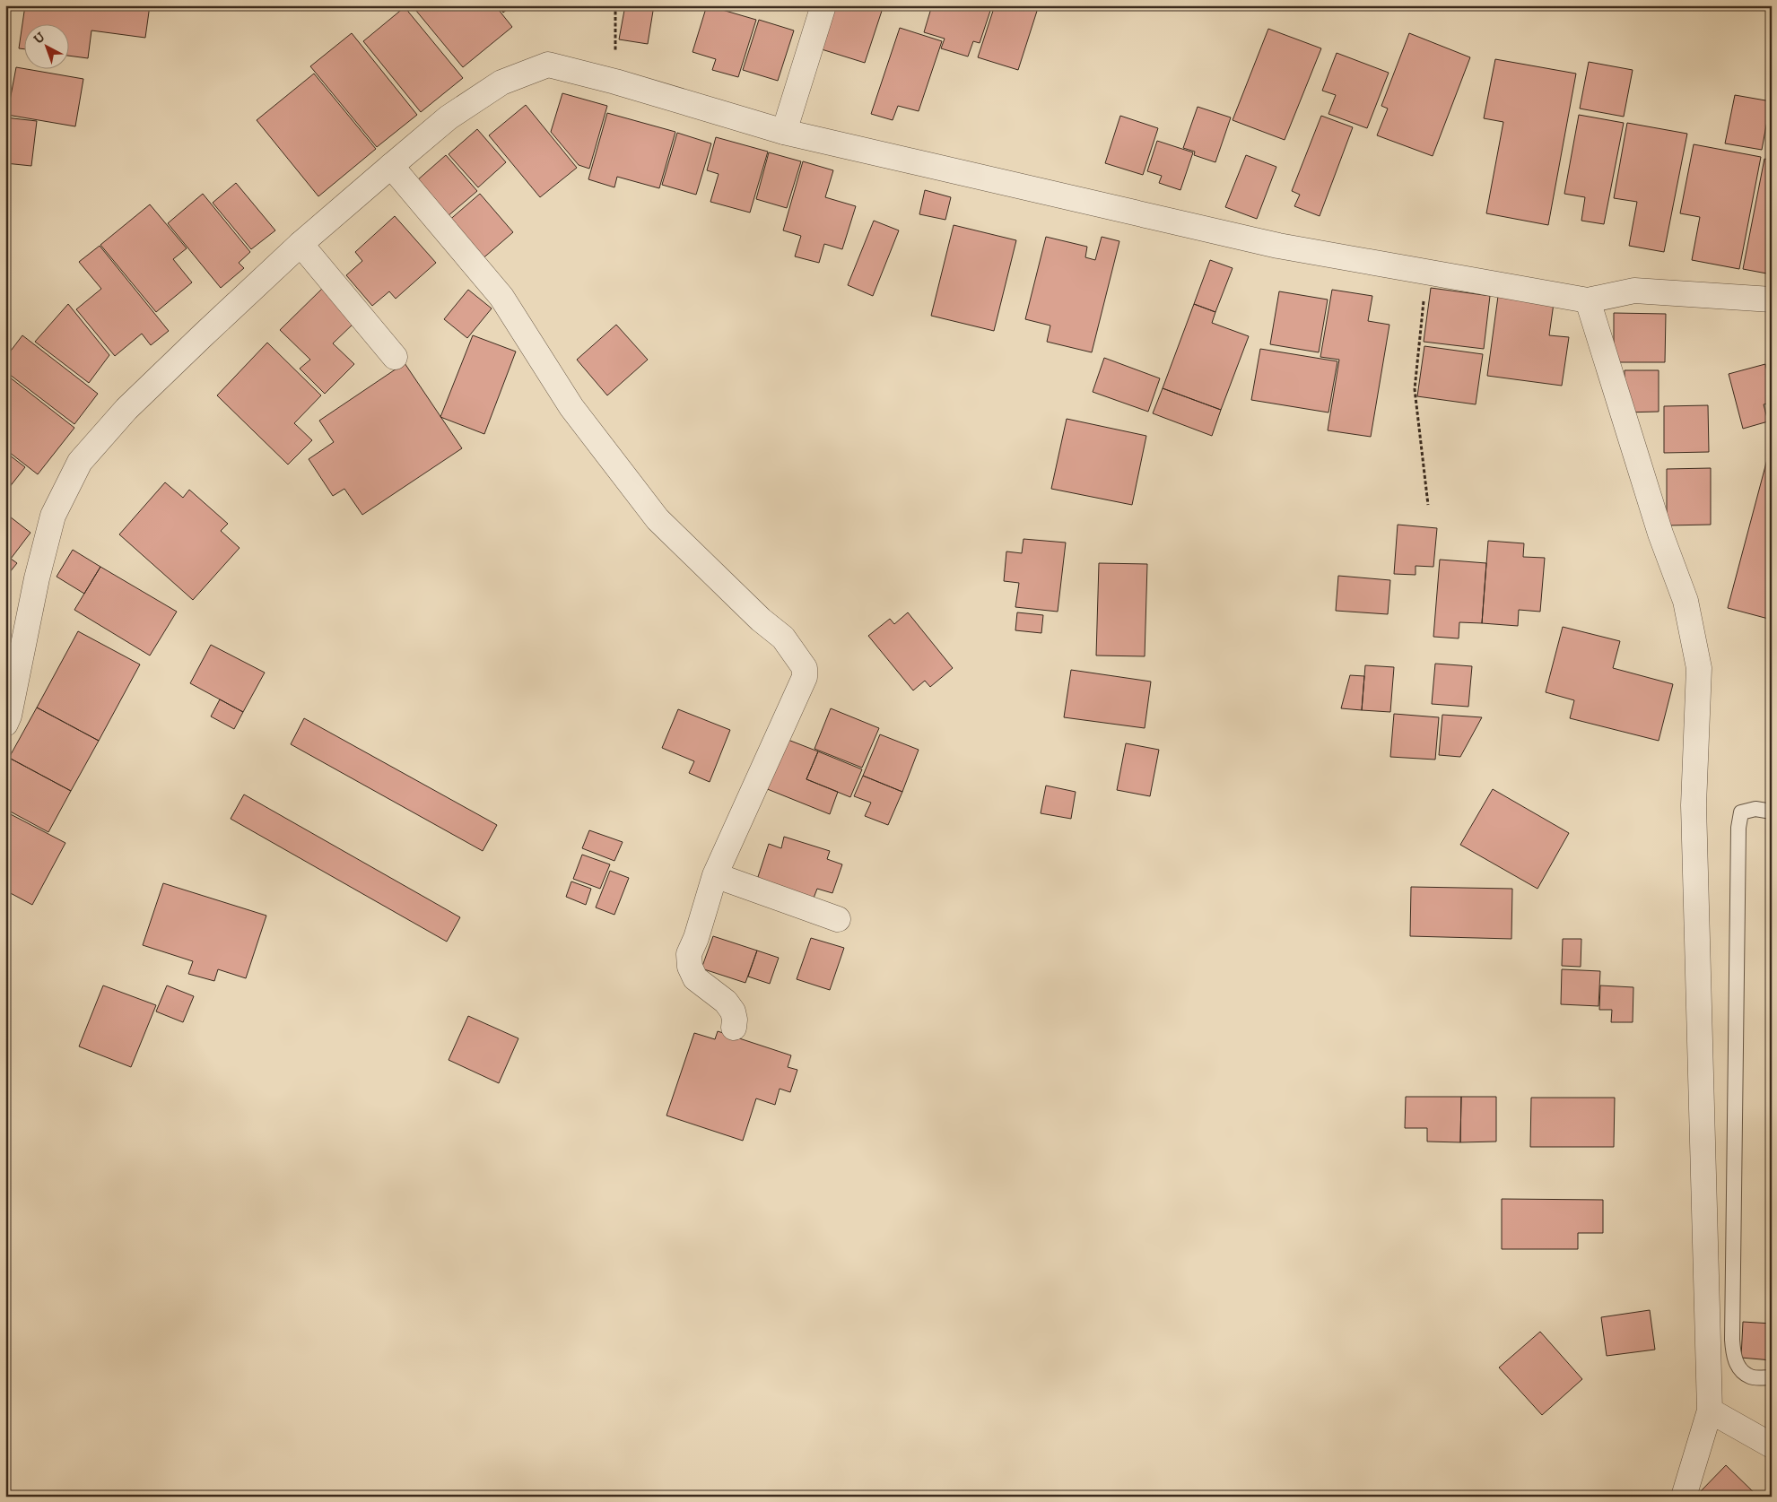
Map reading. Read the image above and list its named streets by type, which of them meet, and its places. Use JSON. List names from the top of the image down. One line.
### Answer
{"north":"top left"}
